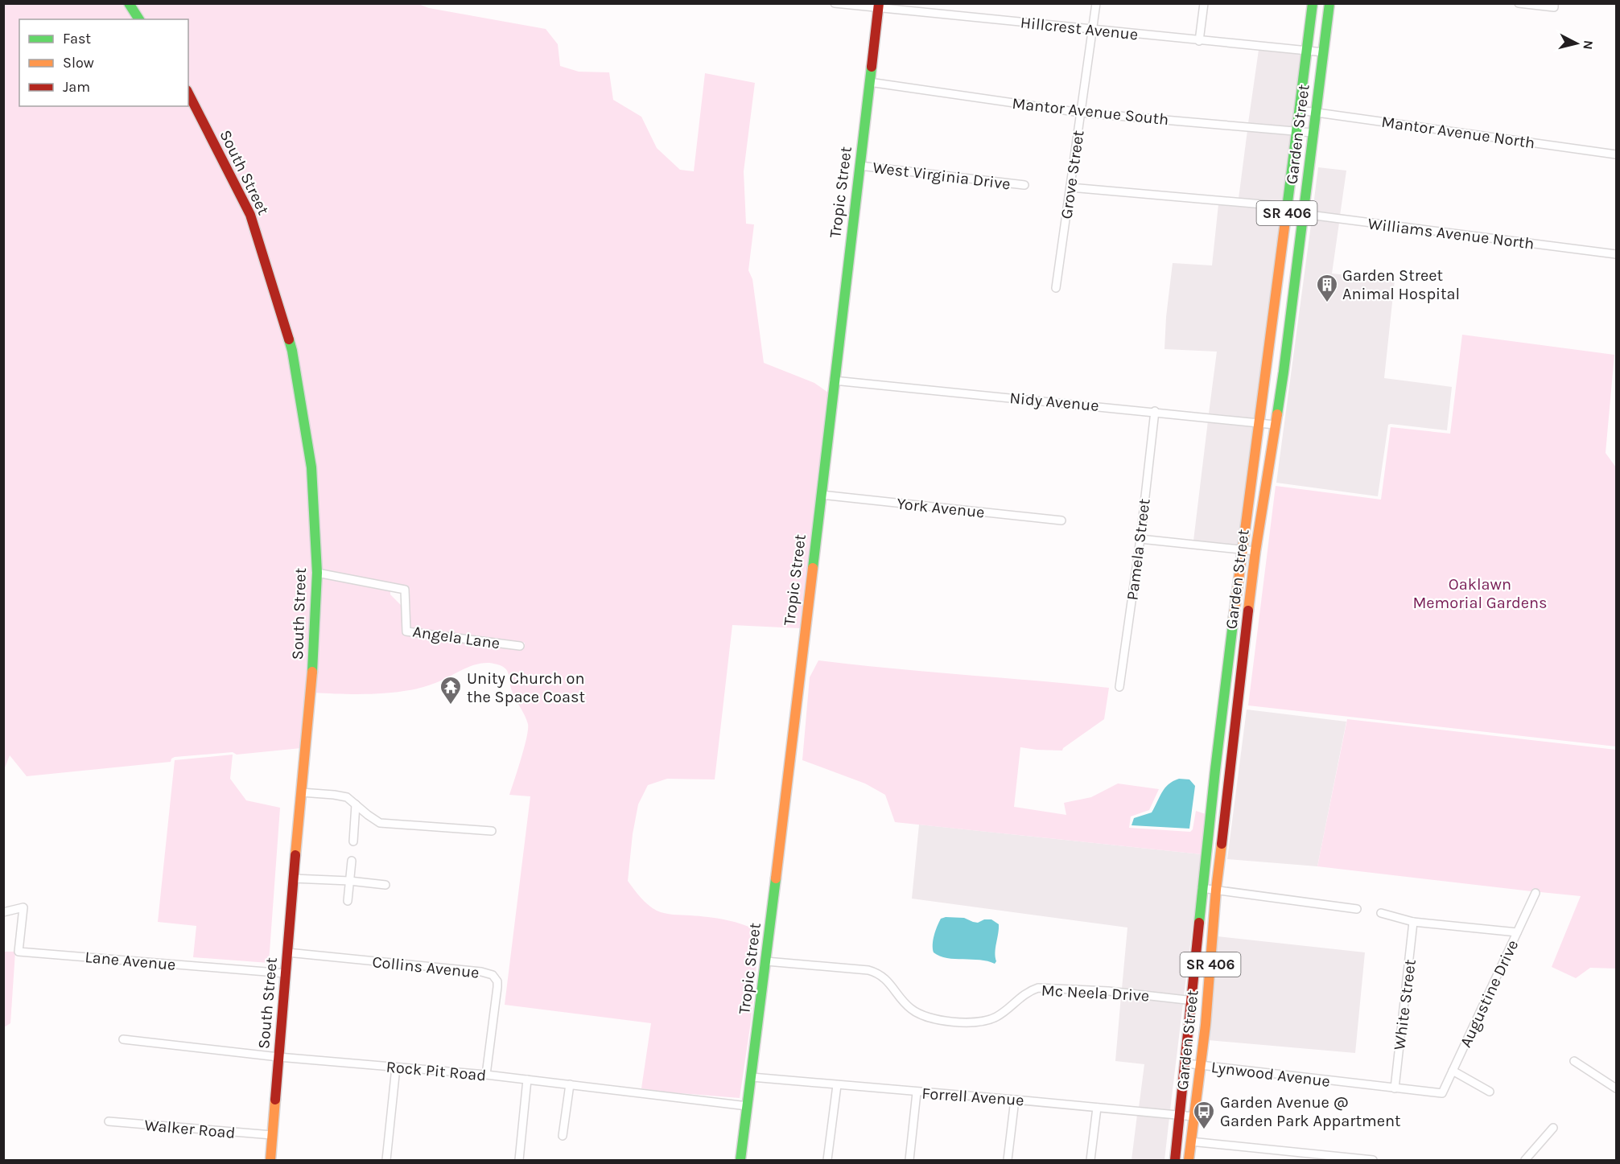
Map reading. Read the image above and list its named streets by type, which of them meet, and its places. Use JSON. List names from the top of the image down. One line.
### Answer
{"streets":{"main road":["Garden Street","South Street","Tropic Street","SR 406"],"street":["Hillcrest Avenue","Mantor Avenue South","Mantor Avenue North","Grove Street","West Virginia Drive","Williams Avenue North","Nidy Avenue","York Avenue","Pamela Street","Angela Lane","Lane Avenue","Collins Avenue","Mc Neela Drive","Augustine Drive","White Street","Rock Pit Road","Lynwood Avenue","Forrell Avenue","Walker Road"]},"crossings":[["Hillcrest Avenue","Garden Street"],["Hillcrest Avenue","Grove Street"],["Hillcrest Avenue","Tropic Street"],["Mantor Avenue South","Garden Street"],["Mantor Avenue South","Grove Street"],["Mantor Avenue South","Tropic Street"],["Mantor Avenue North","Garden Street"],["Garden Street","Williams Avenue North"],["Garden Street","Nidy Avenue"],["Garden Street","Mc Neela Drive"],["Garden Street","Lynwood Avenue"],["Garden Street","Forrell Avenue"],["South Street","Angela Lane"],["South Street","Lane Avenue"],["South Street","Collins Avenue"],["South Street","Rock Pit Road"],["South Street","Walker Road"],["West Virginia Drive","Tropic Street"],["Tropic Street","Nidy Avenue"],["Tropic Street","York Avenue"],["Tropic Street","Mc Neela Drive"],["Tropic Street","Rock Pit Road"],["Tropic Street","Forrell Avenue"],["Nidy Avenue","Pamela Street"],["Collins Avenue","Rock Pit Road"],["Augustine Drive","Lynwood Avenue"],["White Street","Lynwood Avenue"]],"parks":["Oaklawn Memorial Gardens"],"places":{"building":["Garden Street Animal Hospital"],"temple":["Unity Church on the Space Coast"],"bus stop":["Garden Avenue @ Garden Park Appartment"]},"legend":["Fast","Slow","Jam"],"north":"right"}
